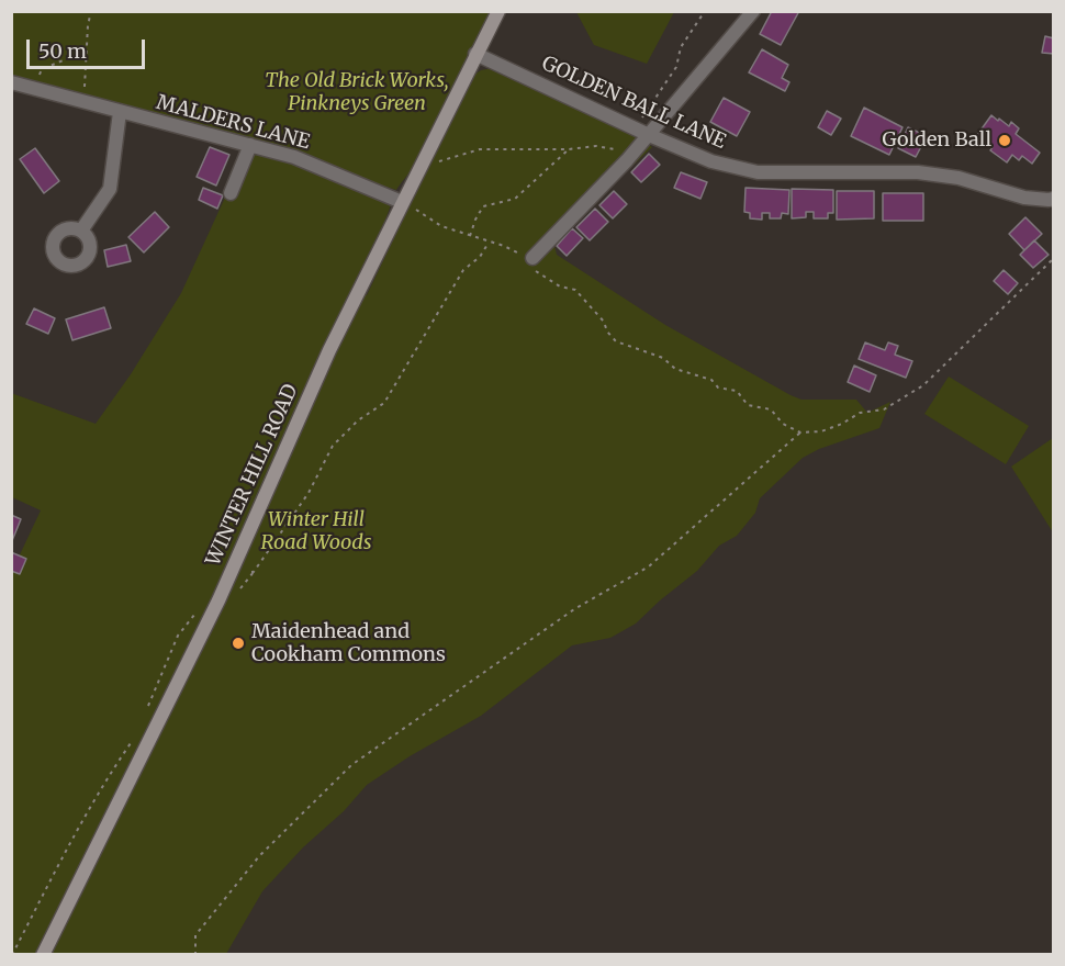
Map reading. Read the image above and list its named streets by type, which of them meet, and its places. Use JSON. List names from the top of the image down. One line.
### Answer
{"streets":{"street":["GOLDEN BALL LANE","MALDERS LANE","WINTER HILL ROAD"]},"crossings":[["GOLDEN BALL LANE","WINTER HILL ROAD"],["MALDERS LANE","WINTER HILL ROAD"]],"parks":["The Old Brick Works, Pinkneys Green","Winter Hill Road Woods"],"places":["Golden Ball","Maidenhead and Cookham Commons"],"scale_bar":"50 m"}
